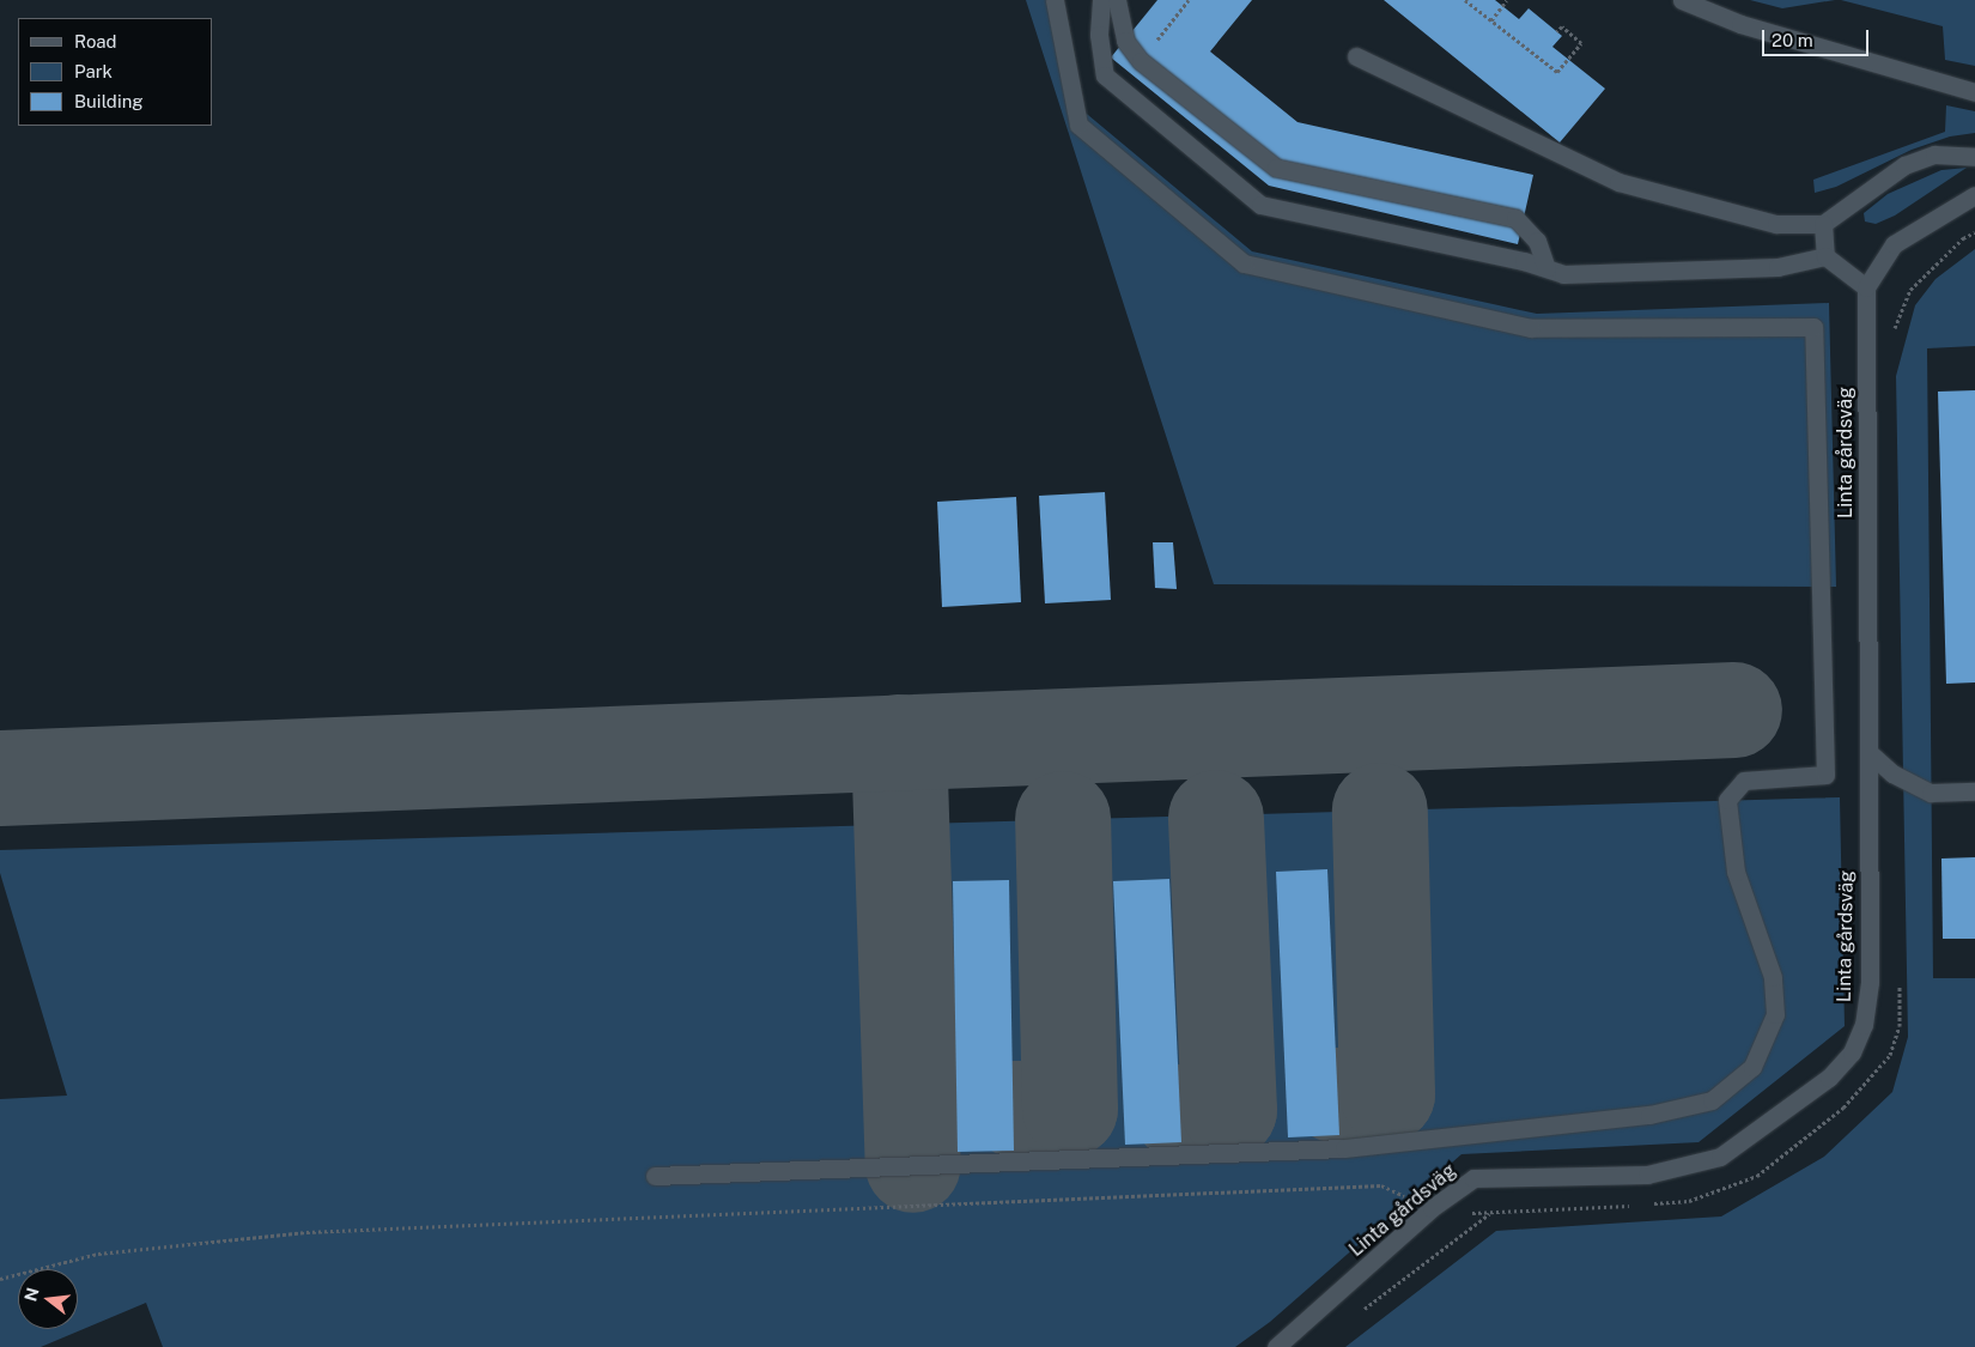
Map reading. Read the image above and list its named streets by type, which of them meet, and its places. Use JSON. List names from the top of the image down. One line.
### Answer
{"streets":{"street":["Linta gårdsväg"]},"legend":["Road","Park","Building"],"scale_bar":"20 m","north":"left"}
